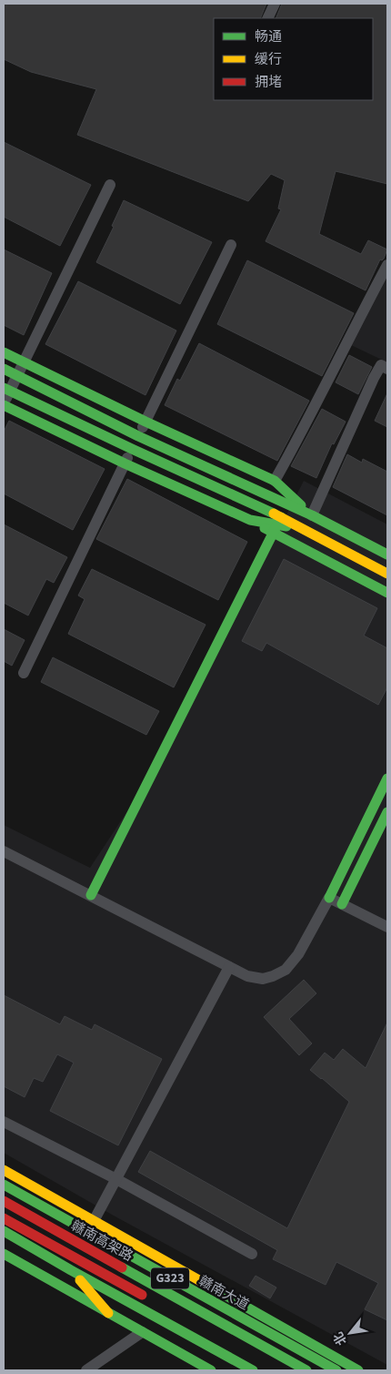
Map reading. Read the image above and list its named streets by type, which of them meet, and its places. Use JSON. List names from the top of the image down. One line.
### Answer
{"streets":{"main road":["赣南高架路","G323","赣南大道"]},"legend":["畅通","缓行","拥堵"],"north":"bottom left"}
